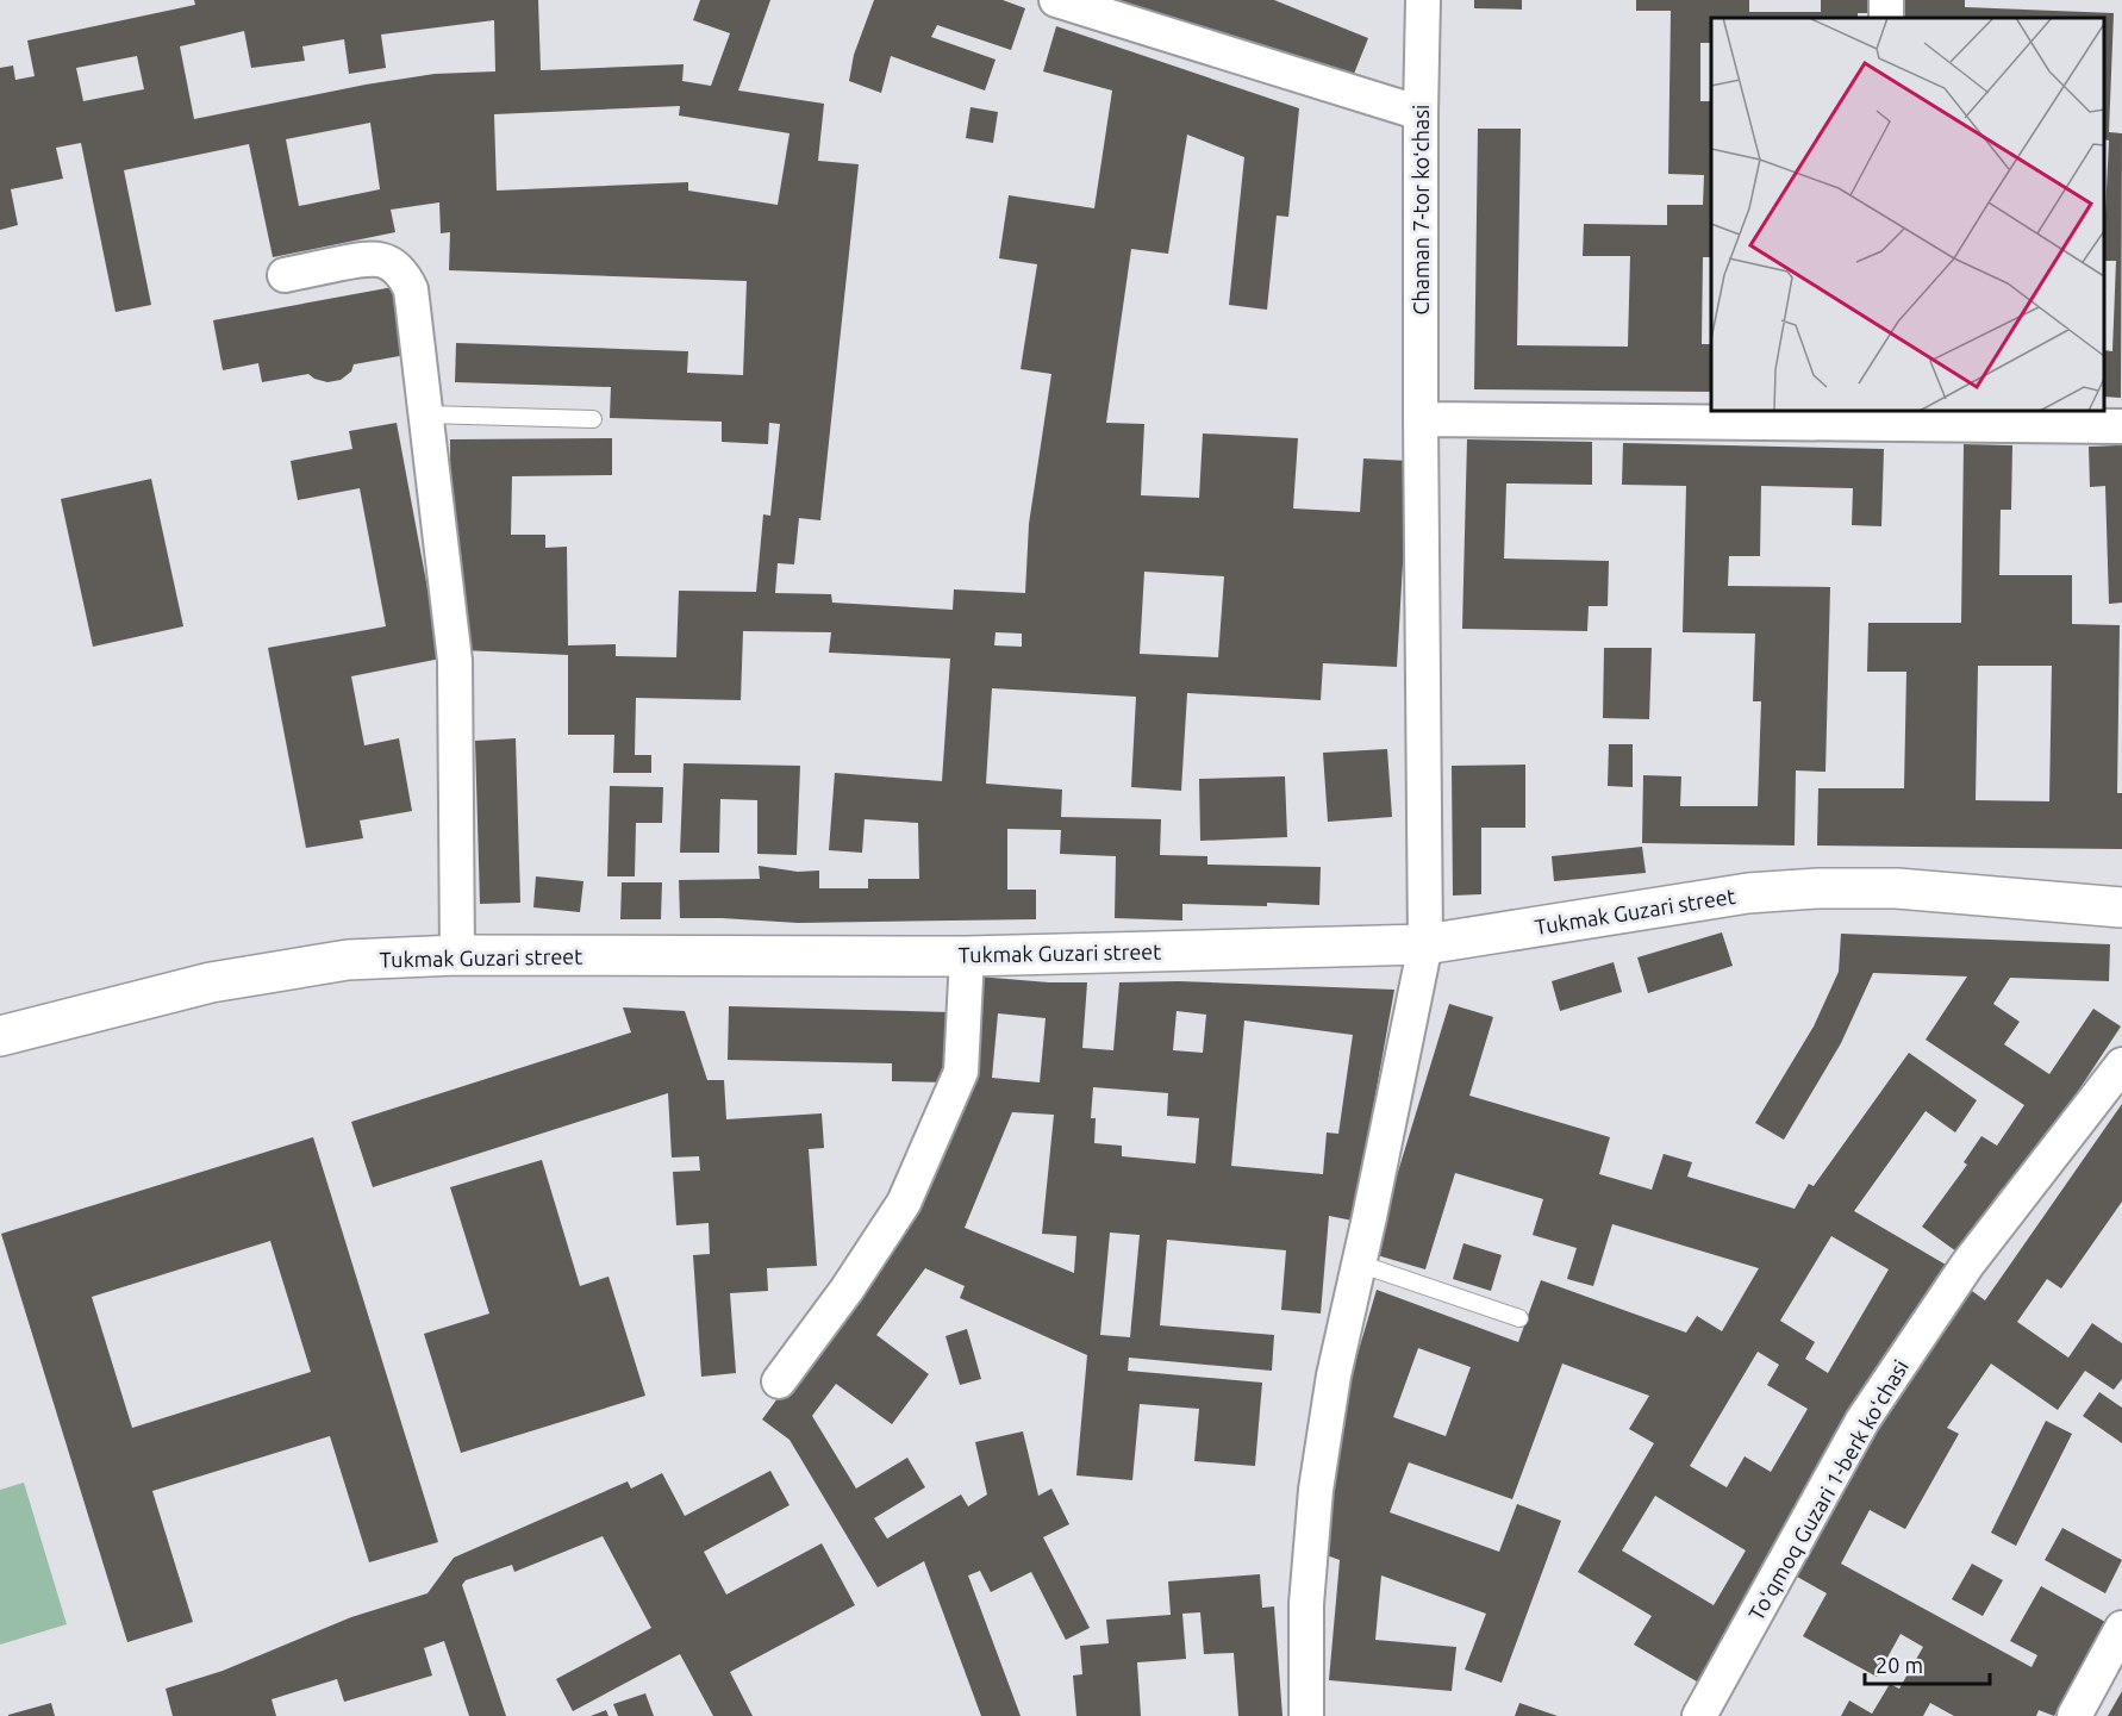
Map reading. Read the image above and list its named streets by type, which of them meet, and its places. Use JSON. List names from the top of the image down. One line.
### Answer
{"streets":{"street":["Chaman 7-tor koʻchasi","Tukmak Guzari street","Toʻqmoq Guzari 1-berk koʻchasi"]},"crossings":[["Chaman 7-tor koʻchasi","Tukmak Guzari street"]],"scale_bar":"20 m"}
